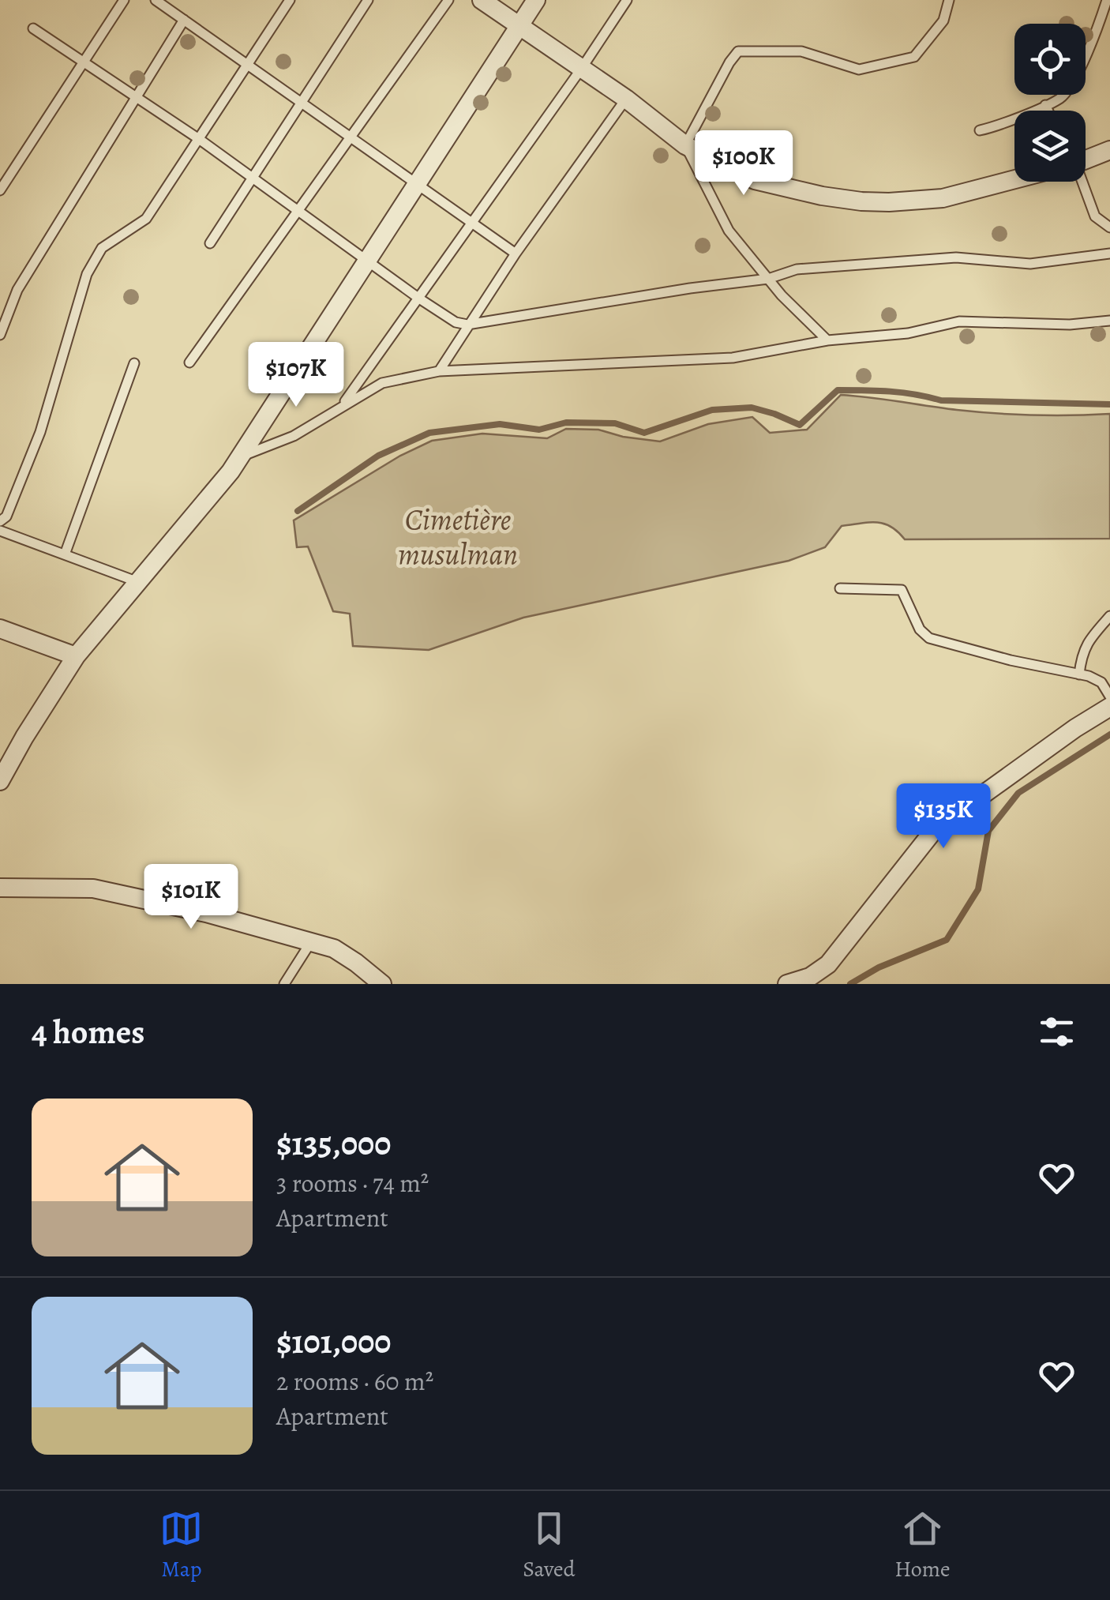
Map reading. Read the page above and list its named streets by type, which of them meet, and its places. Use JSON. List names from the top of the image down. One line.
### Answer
{"parks":["Cimetière musulman"],"page":{"price":["$100K","$107K","$135K","$101K"],"heading":"4 homes","list":[{"name":"$135,000","note":"3 rooms · 74 m² · Apartment"},{"name":"$101,000","note":"2 rooms · 60 m² · Apartment"}],"tabs":["Map","Saved","Home"]}}
